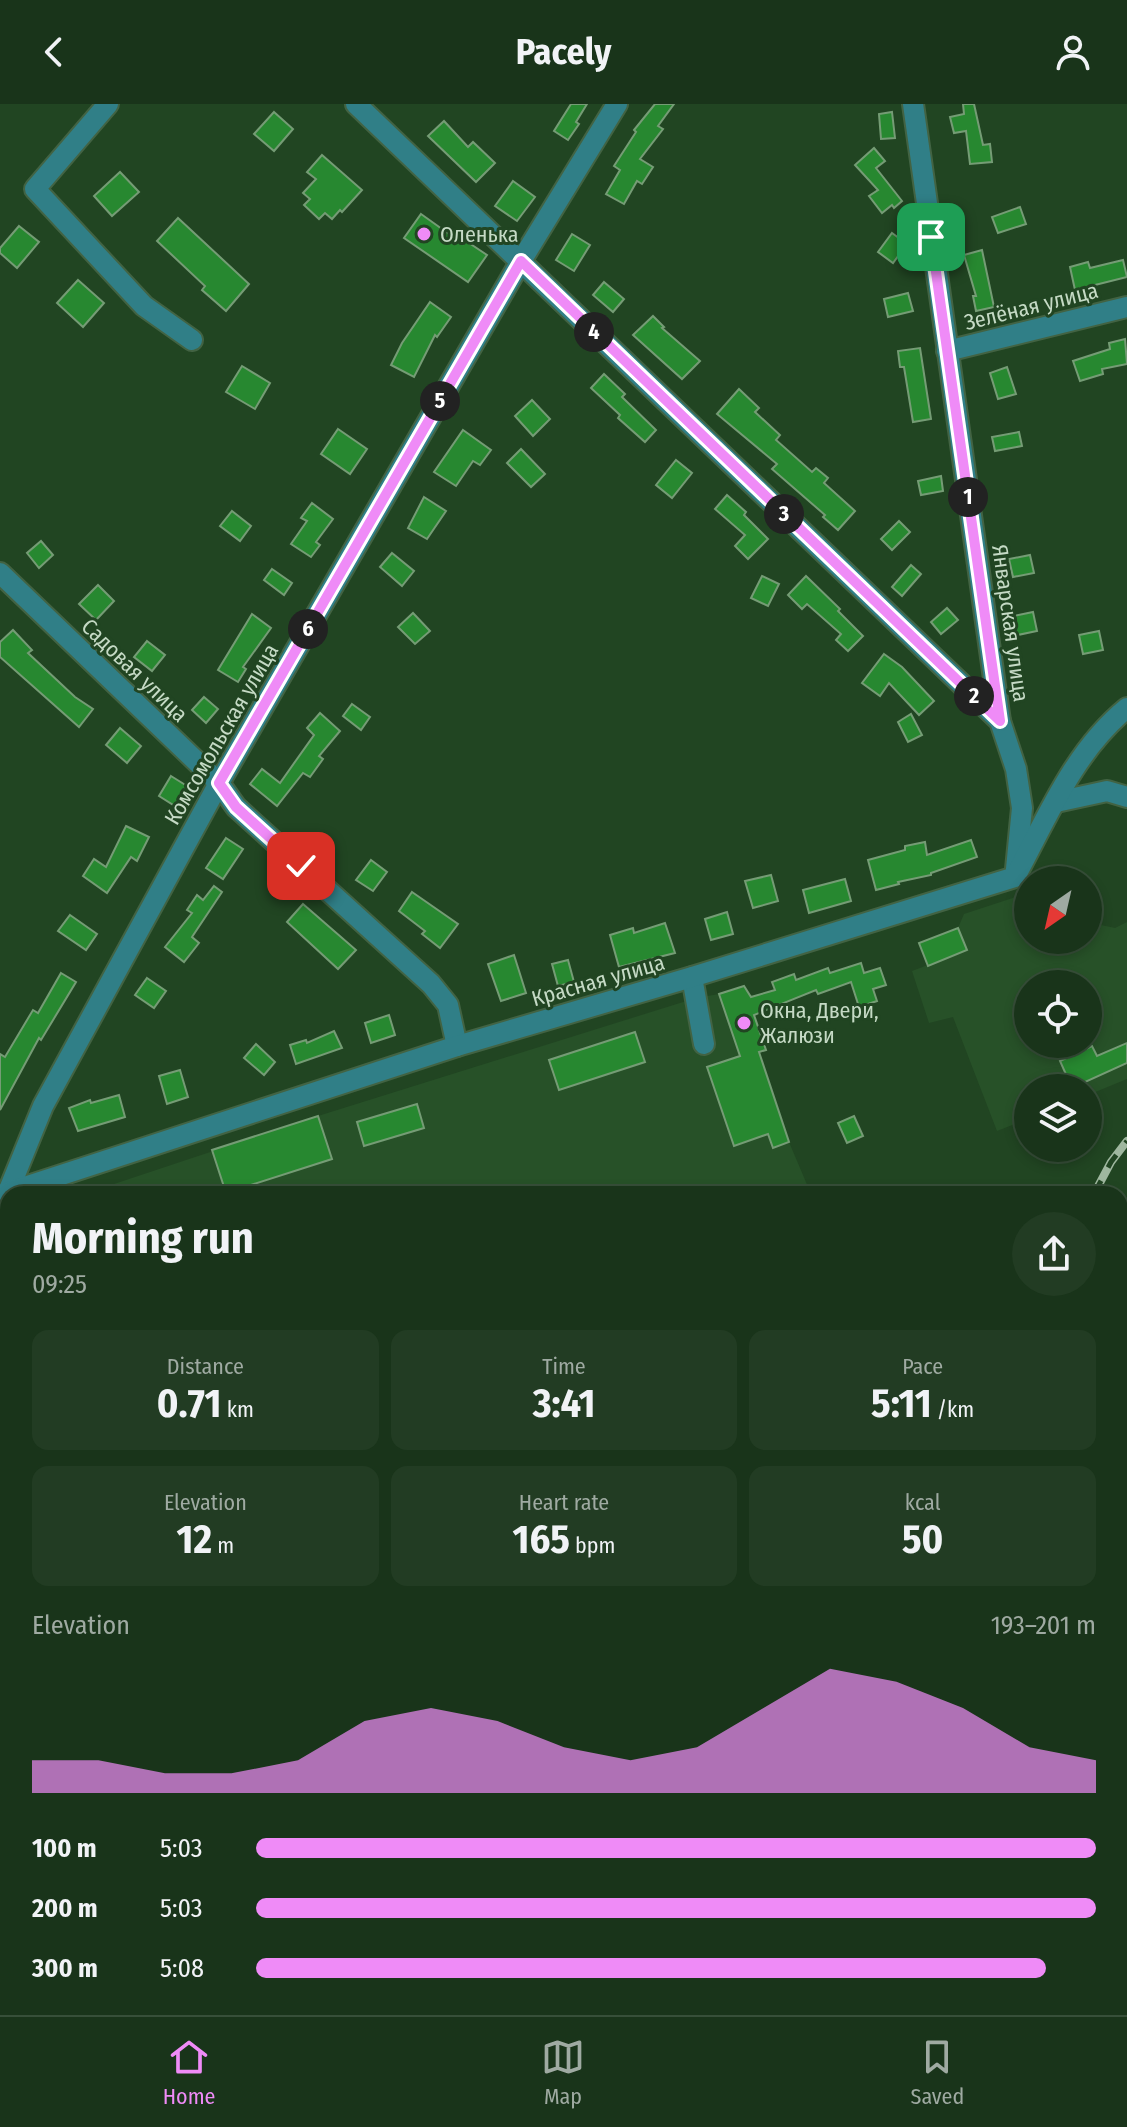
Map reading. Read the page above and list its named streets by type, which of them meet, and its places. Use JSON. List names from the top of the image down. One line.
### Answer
{"streets":{"street":["Зелёная улица","Январская улица","Садовая улица","Комсомольская улица","Красная улица"]},"crossings":[["Зелёная улица","Январская улица"],["Садовая улица","Комсомольская улица"],["Садовая улица","Красная улица"]],"places":["Оленька","Окна, Двери, Жалюзи"],"north":"bottom left","page":{"header":"Pacely","pins":["4","5","1","3","6","2"],"heading":["Morning run","09:25"],"stats":[["Distance","0.71 km"],["Time","3:41"],["Pace","5:11 /km"],["Elevation","12 m"],["Heart rate","165 bpm"],["kcal","50"]],"chart":["Elevation","193–201 m"],"list":[{"name":"100 m","note":"5:03"},{"name":"200 m","note":"5:03"},{"name":"300 m","note":"5:08"}],"tabs":["Home","Map","Saved"]}}
